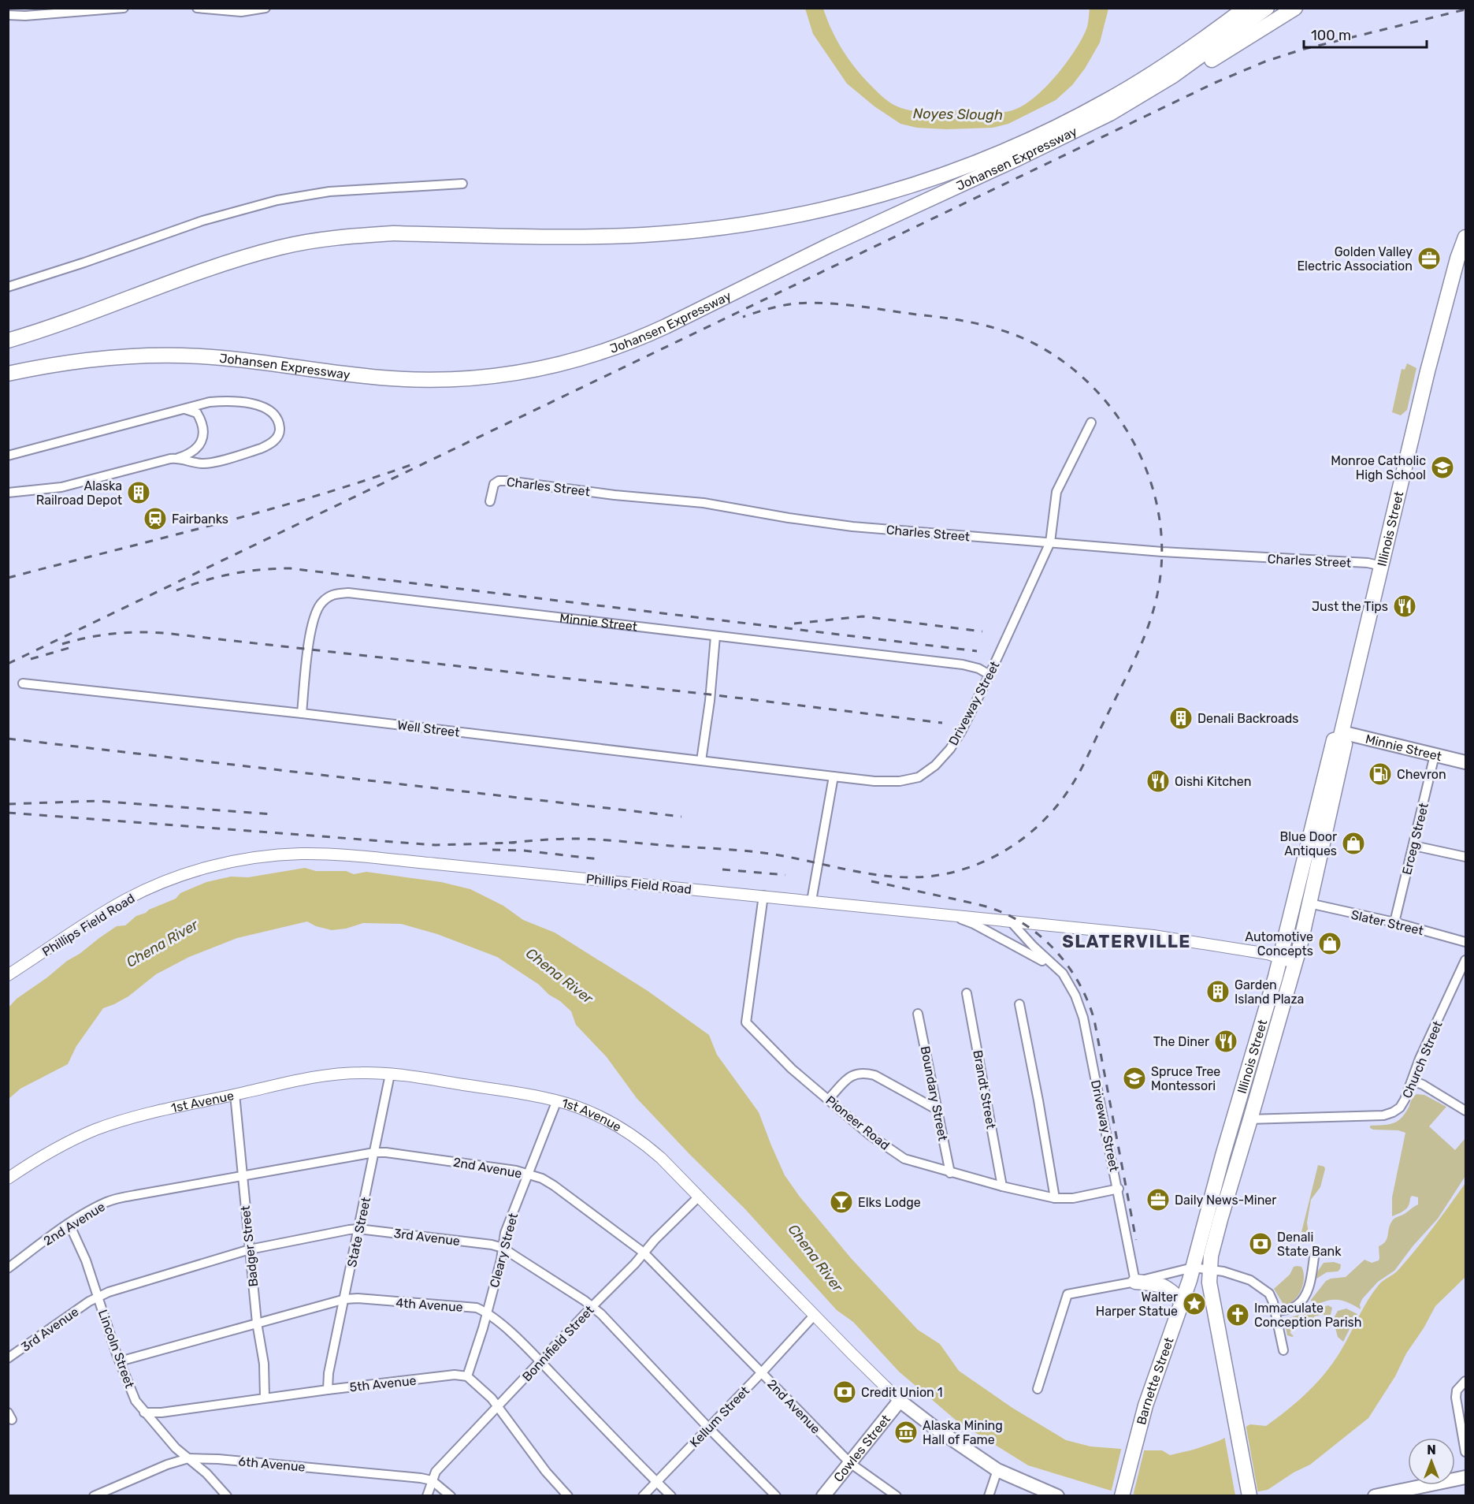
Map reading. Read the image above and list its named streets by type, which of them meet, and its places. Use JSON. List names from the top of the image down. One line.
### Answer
{"streets":{"main road":["Johansen Expressway","Illinois Street","Minnie Street","1st Avenue","Barnette Street","Cowles Street"],"street":["Charles Street","Driveway Street","Well Street","Erceg Street","Phillips Field Road","Slater Street","Church Street","Brandt Street","Boundary Street","Pioneer Road","2nd Avenue","State Street","3rd Avenue","Badger Street","Cleary Street","4th Avenue","Bonnifield Street","Lincoln Street","5th Avenue","Kellum Street","6th Avenue"]},"crossings":[["Charles Street","Illinois Street"],["Charles Street","Driveway Street"],["Illinois Street","Minnie Street"],["Illinois Street","Phillips Field Road"],["Illinois Street","Slater Street"],["Illinois Street","Church Street"],["Illinois Street","Barnette Street"],["Minnie Street","Driveway Street"],["Minnie Street","Well Street"],["Minnie Street","Erceg Street"],["Driveway Street","Well Street"],["Driveway Street","Phillips Field Road"],["Driveway Street","Pioneer Road"],["Erceg Street","Slater Street"],["Phillips Field Road","Pioneer Road"],["Brandt Street","Pioneer Road"],["Boundary Street","Pioneer Road"],["1st Avenue","State Street"],["1st Avenue","Badger Street"],["1st Avenue","Cleary Street"],["1st Avenue","Bonnifield Street"],["1st Avenue","Kellum Street"],["1st Avenue","Cowles Street"],["2nd Avenue","State Street"],["2nd Avenue","Badger Street"],["2nd Avenue","Cleary Street"],["2nd Avenue","Bonnifield Street"],["2nd Avenue","Lincoln Street"],["2nd Avenue","Kellum Street"],["2nd Avenue","Cowles Street"],["State Street","3rd Avenue"],["State Street","4th Avenue"],["State Street","5th Avenue"],["3rd Avenue","Badger Street"],["3rd Avenue","Cleary Street"],["3rd Avenue","Bonnifield Street"],["3rd Avenue","Lincoln Street"],["3rd Avenue","Kellum Street"],["Badger Street","4th Avenue"],["Badger Street","5th Avenue"],["Cleary Street","4th Avenue"],["Cleary Street","5th Avenue"],["4th Avenue","Bonnifield Street"],["4th Avenue","Lincoln Street"],["4th Avenue","Kellum Street"],["Bonnifield Street","6th Avenue"],["Lincoln Street","5th Avenue"],["Lincoln Street","6th Avenue"]],"districts":["SLATERVILLE"],"water":["Noyes Slough","Chena River"],"places":{"office":["Golden Valley Electric Association","Daily News-Miner"],"school or university":["Monroe Catholic High School","Spruce Tree Montessori"],"building":["Alaska Railroad Depot","Denali Backroads","Garden Island Plaza"],"station":["Fairbanks"],"restaurant":["Just the Tips","Oishi Kitchen","The Diner"],"fuel station":["Chevron"],"shop":["Blue Door Antiques","Automotive Concepts"],"bar":["Elks Lodge"],"bank":["Denali State Bank","Credit Union 1"],"place":["Walter Harper Statue"],"church":["Immaculate Conception Parish"],"museum":["Alaska Mining Hall of Fame"]},"scale_bar":"100 m","north":"top"}
